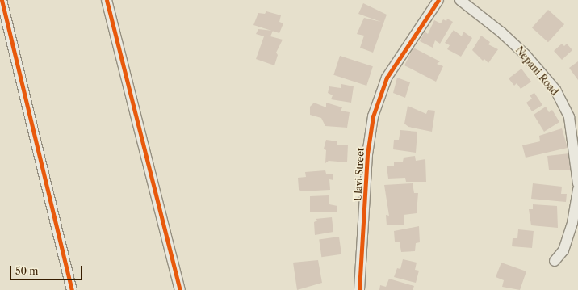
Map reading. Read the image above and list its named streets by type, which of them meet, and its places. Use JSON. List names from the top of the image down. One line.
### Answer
{"streets":{"street":["Nepani Road","Ulavi Street"]},"scale_bar":"50 m"}
